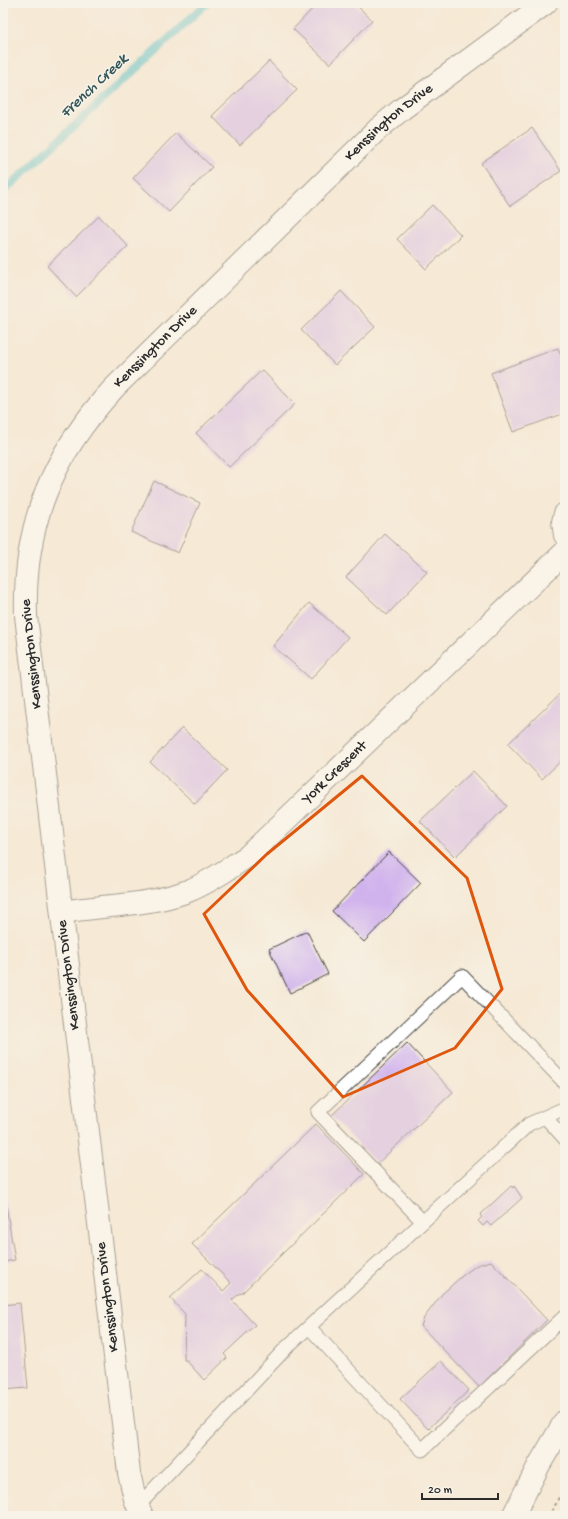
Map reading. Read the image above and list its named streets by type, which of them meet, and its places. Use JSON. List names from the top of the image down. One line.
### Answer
{"streets":{"street":["Kenssington Drive","York Crescent"]},"crossings":[["Kenssington Drive","York Crescent"]],"water":["French Creek"],"scale_bar":"20 m"}
